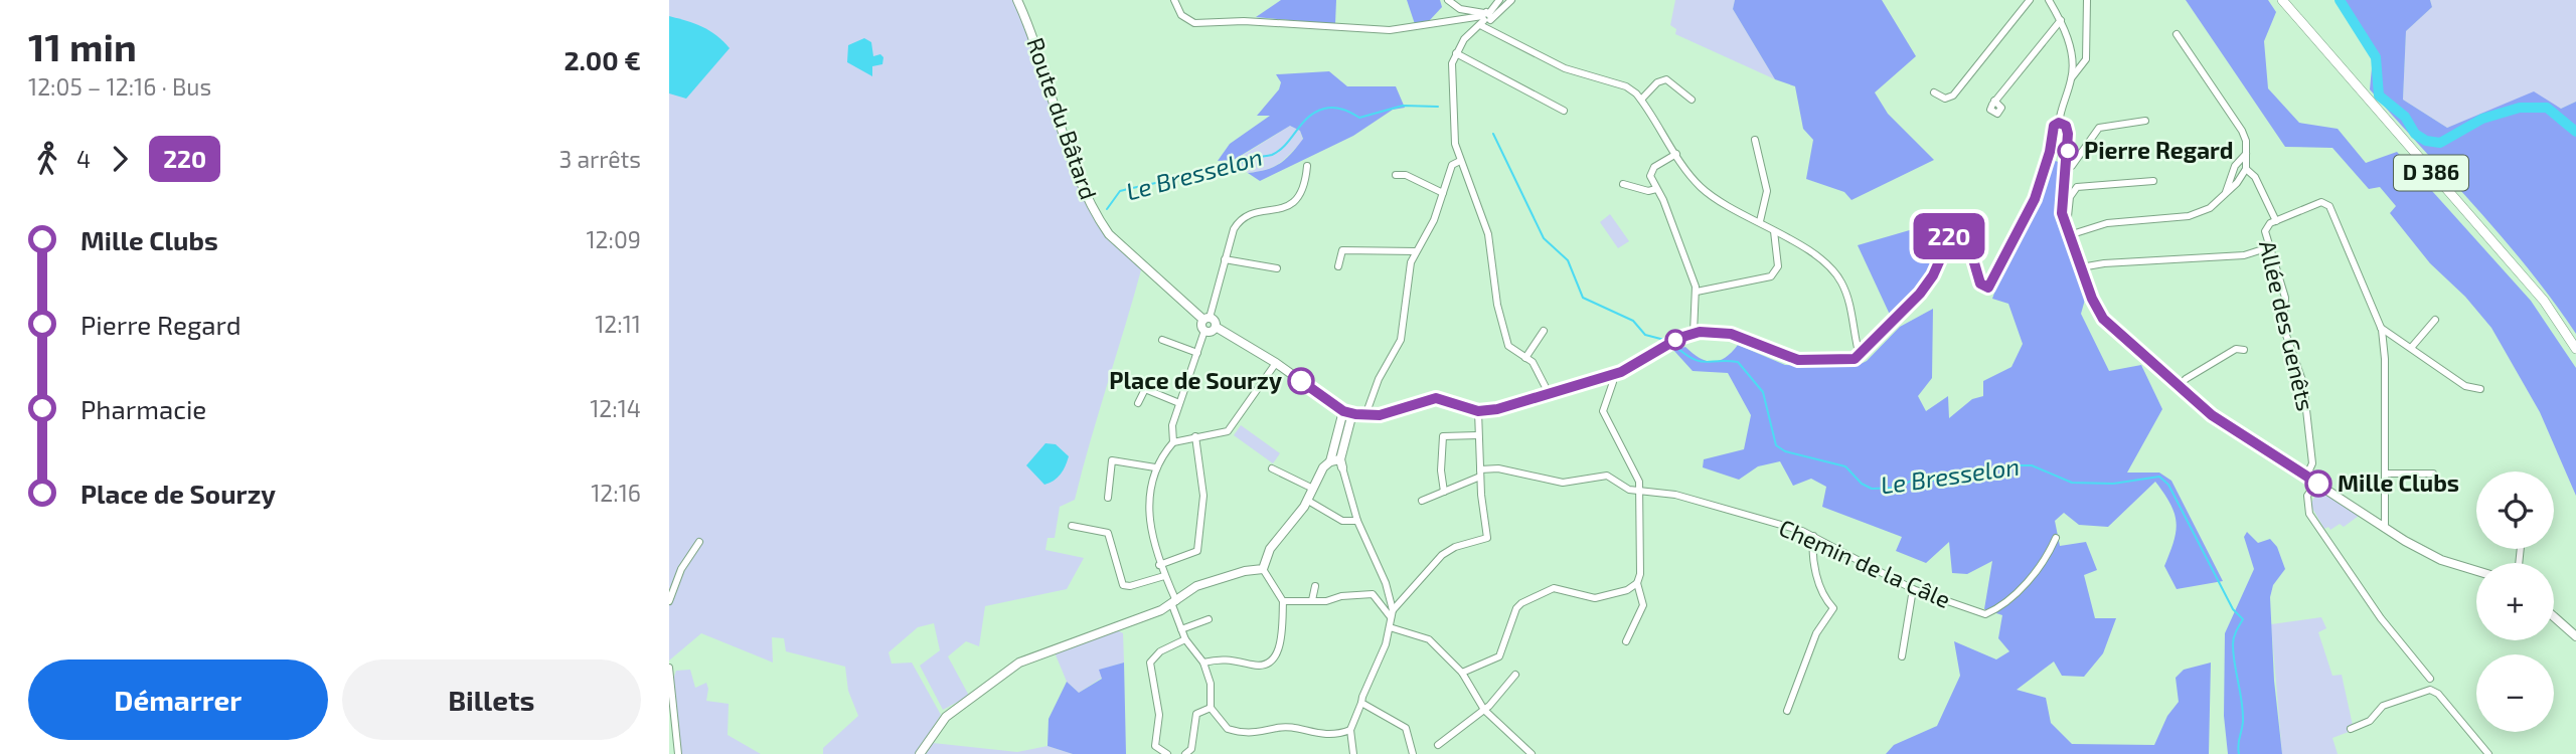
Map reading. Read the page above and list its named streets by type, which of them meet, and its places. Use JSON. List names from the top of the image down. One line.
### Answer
{"streets":{"main road":["D 386"],"street":["Route du Bâtard","Allée des Genêts","Chemin de la Câle"]},"water":["Le Bresselon"],"places":["Pierre Regard","Place de Sourzy","Mille Clubs"],"lines":["bus line 220"],"page":{"heading":["11 min","12:05 – 12:16 · Bus","2.00 €"],"on_map":"220","legs":["4","220","3 arrêts"],"list":[{"name":"Mille Clubs","value":"12:09"},{"name":"Pierre Regard","value":"12:11"},{"name":"Pharmacie","value":"12:14"},{"name":"Place de Sourzy","value":"12:16"}],"map_buttons":["+","−"],"buttons":["Démarrer","Billets"]}}
